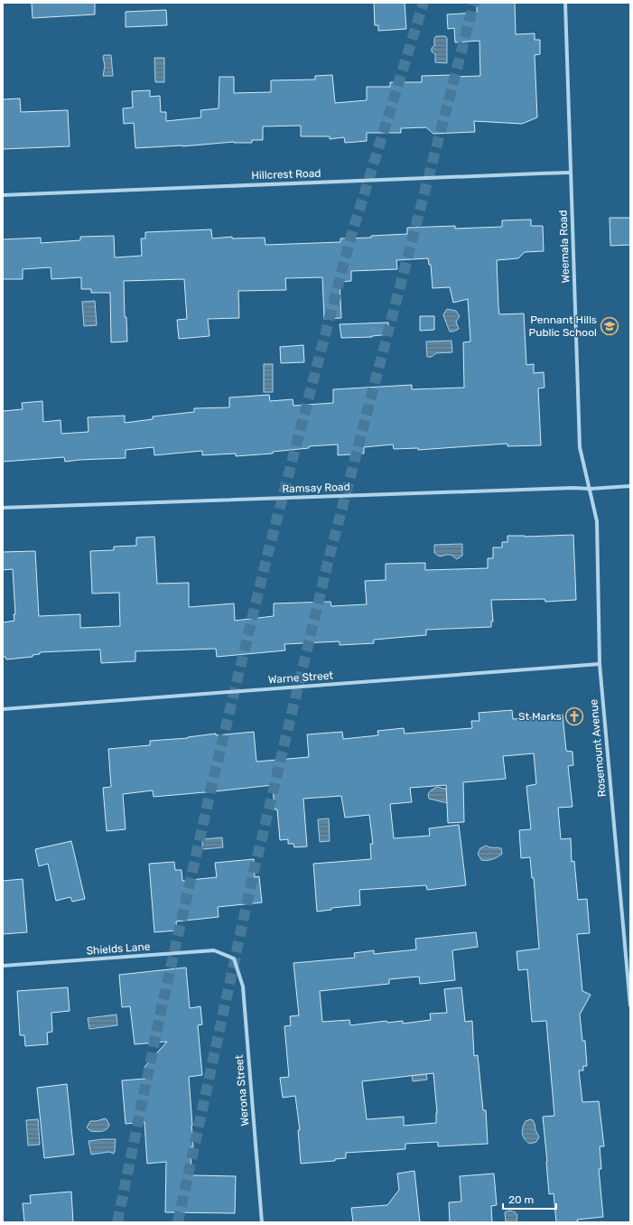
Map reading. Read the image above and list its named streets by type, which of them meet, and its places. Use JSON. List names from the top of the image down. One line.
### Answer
{"streets":{"street":["Hillcrest Road","Weemala Road","Ramsay Road","Warne Street","Rosemount Avenue","Shields Lane","Werona Street"]},"crossings":[["Hillcrest Road","Weemala Road"],["Weemala Road","Ramsay Road"],["Weemala Road","Rosemount Avenue"],["Ramsay Road","Rosemount Avenue"],["Warne Street","Rosemount Avenue"],["Shields Lane","Werona Street"]],"places":{"school or university":["Pennant Hills Public School"],"church":["St Marks"]},"scale_bar":"20 m"}
